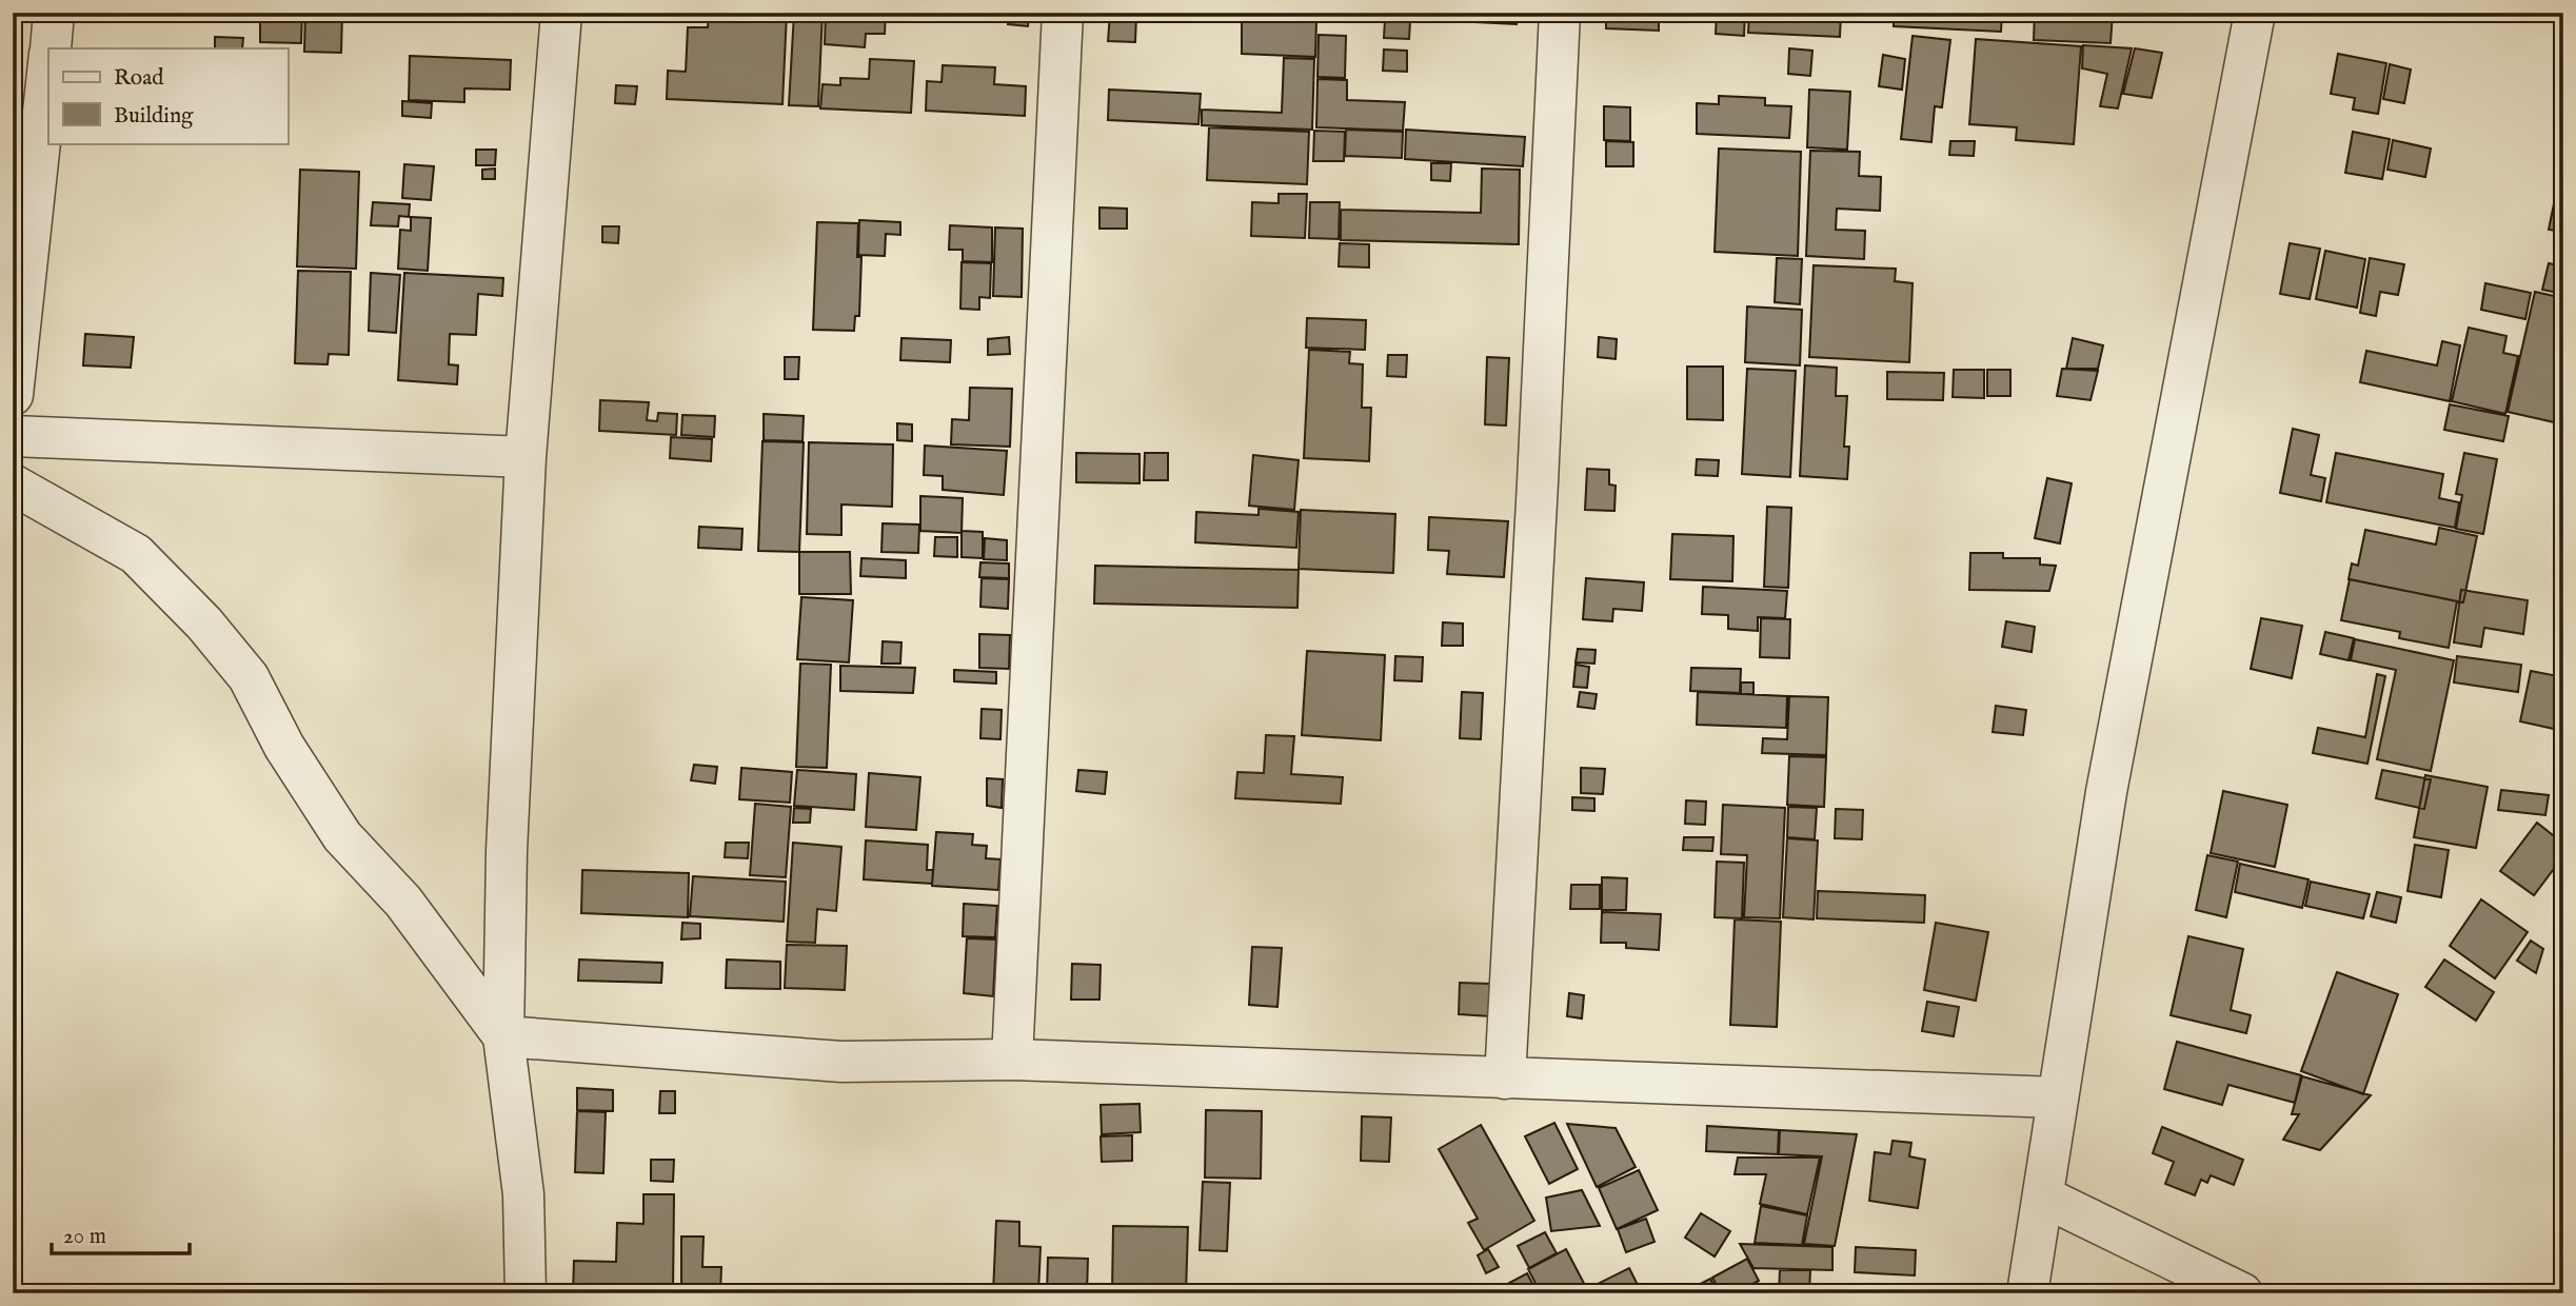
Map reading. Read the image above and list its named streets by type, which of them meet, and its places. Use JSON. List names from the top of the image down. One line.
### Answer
{"legend":["Road","Building"],"scale_bar":"20 m"}
